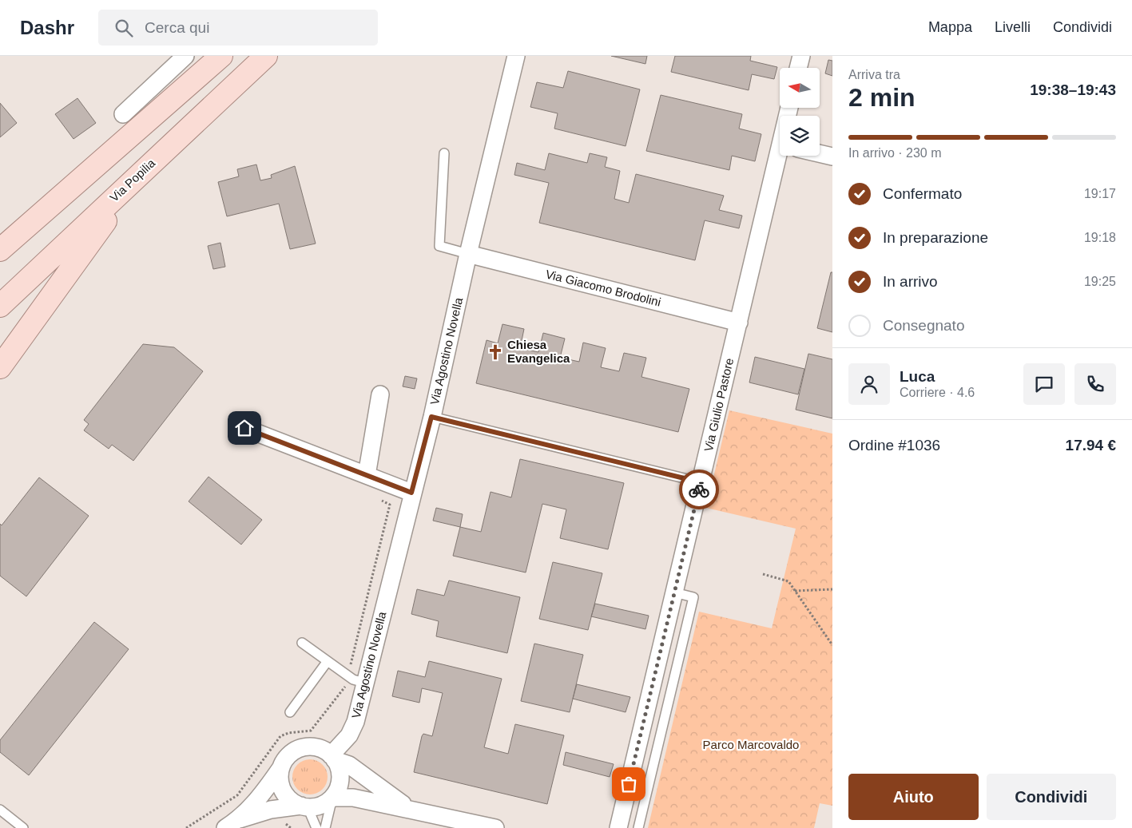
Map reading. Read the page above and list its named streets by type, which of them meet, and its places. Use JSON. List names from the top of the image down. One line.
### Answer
{"streets":{"main road":["Via Popilia"],"street":["Via Giacomo Brodolini","Via Agostino Novella","Via Giulio Pastore"]},"crossings":[["Via Giacomo Brodolini","Via Agostino Novella"],["Via Giacomo Brodolini","Via Giulio Pastore"]],"parks":["Parco Marcovaldo"],"places":{"church":["Chiesa Evangelica"]},"north":"left","page":{"header":"Dashr","search":"Cerca qui","nav":["Mappa","Livelli","Condividi"],"heading":["2 min","Arriva tra","19:38–19:43"],"panel":["Luca","Corriere · 4.6","Ordine #1036","17.94 €"],"bar":"In arrivo · 230 m","list":[["Confermato","19:17"],["In preparazione","19:18"],["In arrivo","19:25"],"Consegnato"],"buttons":["Aiuto","Condividi"]}}
